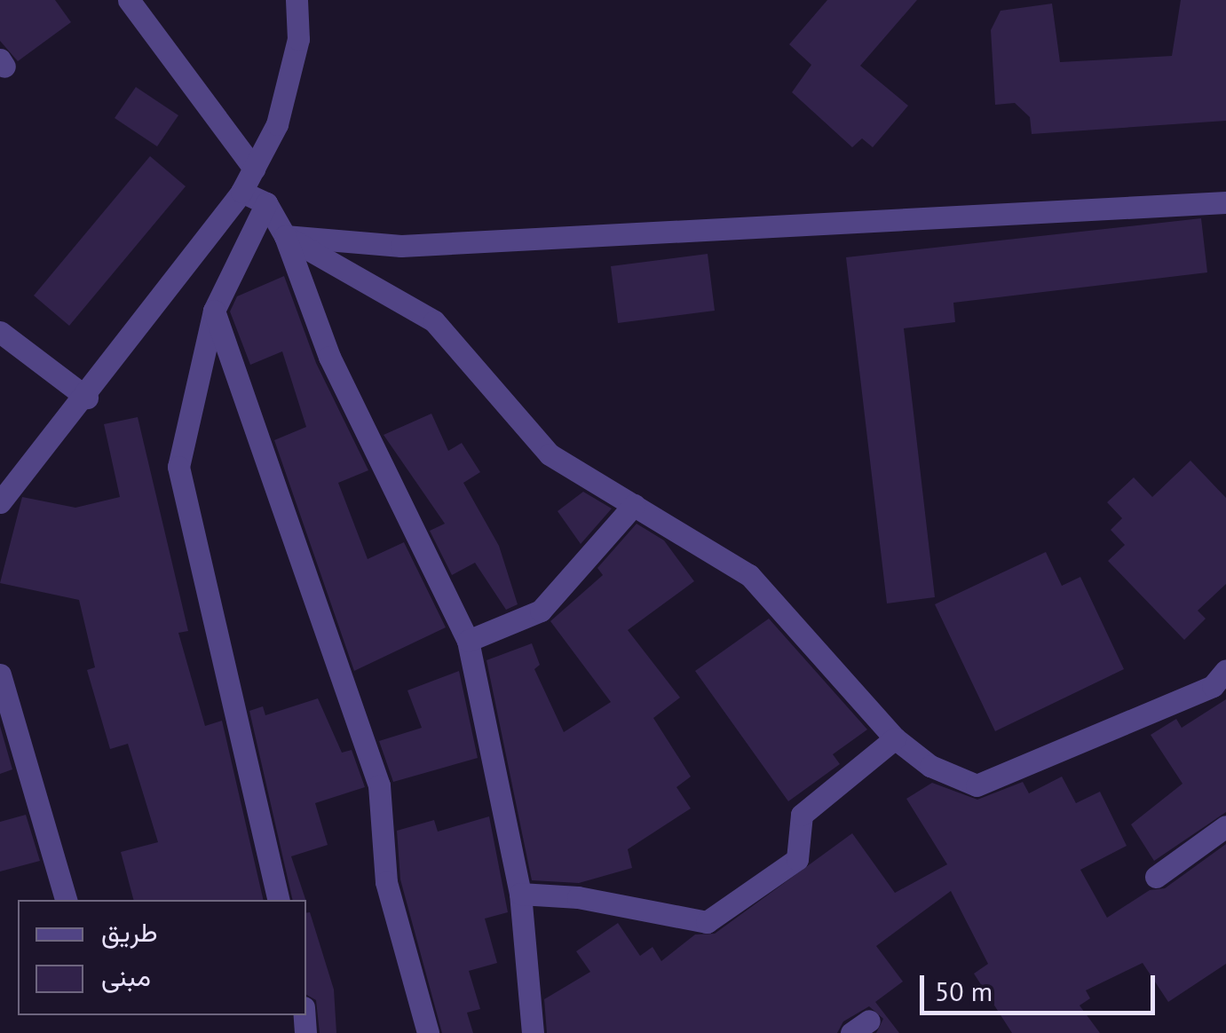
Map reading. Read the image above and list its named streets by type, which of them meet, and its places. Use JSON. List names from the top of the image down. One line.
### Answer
{"legend":["طريق","مبنى"],"scale_bar":"50 m"}
